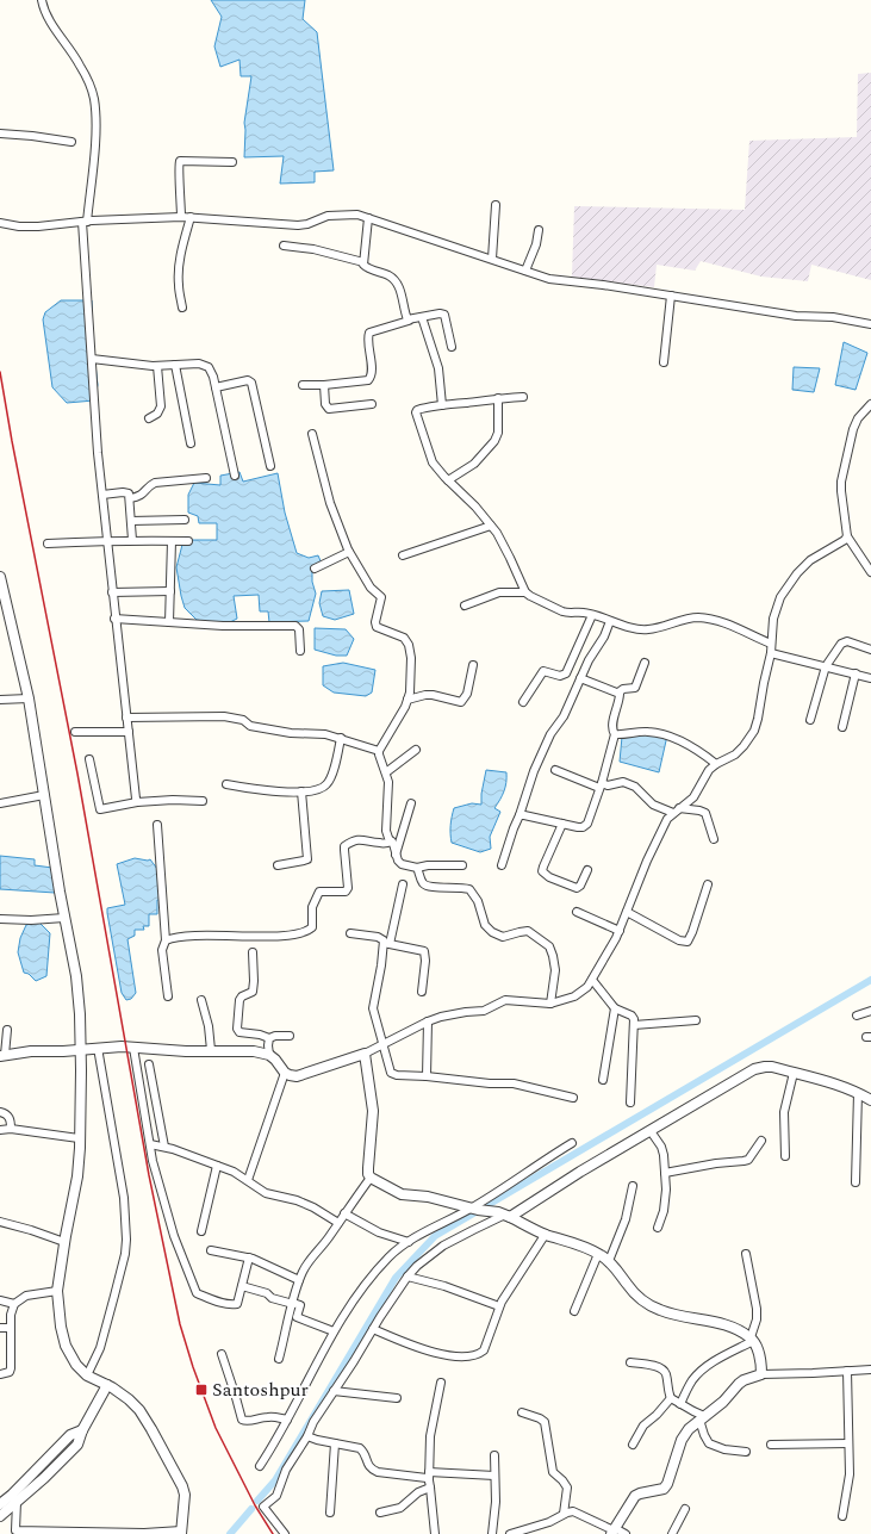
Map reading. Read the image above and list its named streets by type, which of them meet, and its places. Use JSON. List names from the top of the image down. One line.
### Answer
{"places":{"transit":["Santoshpur"]}}
